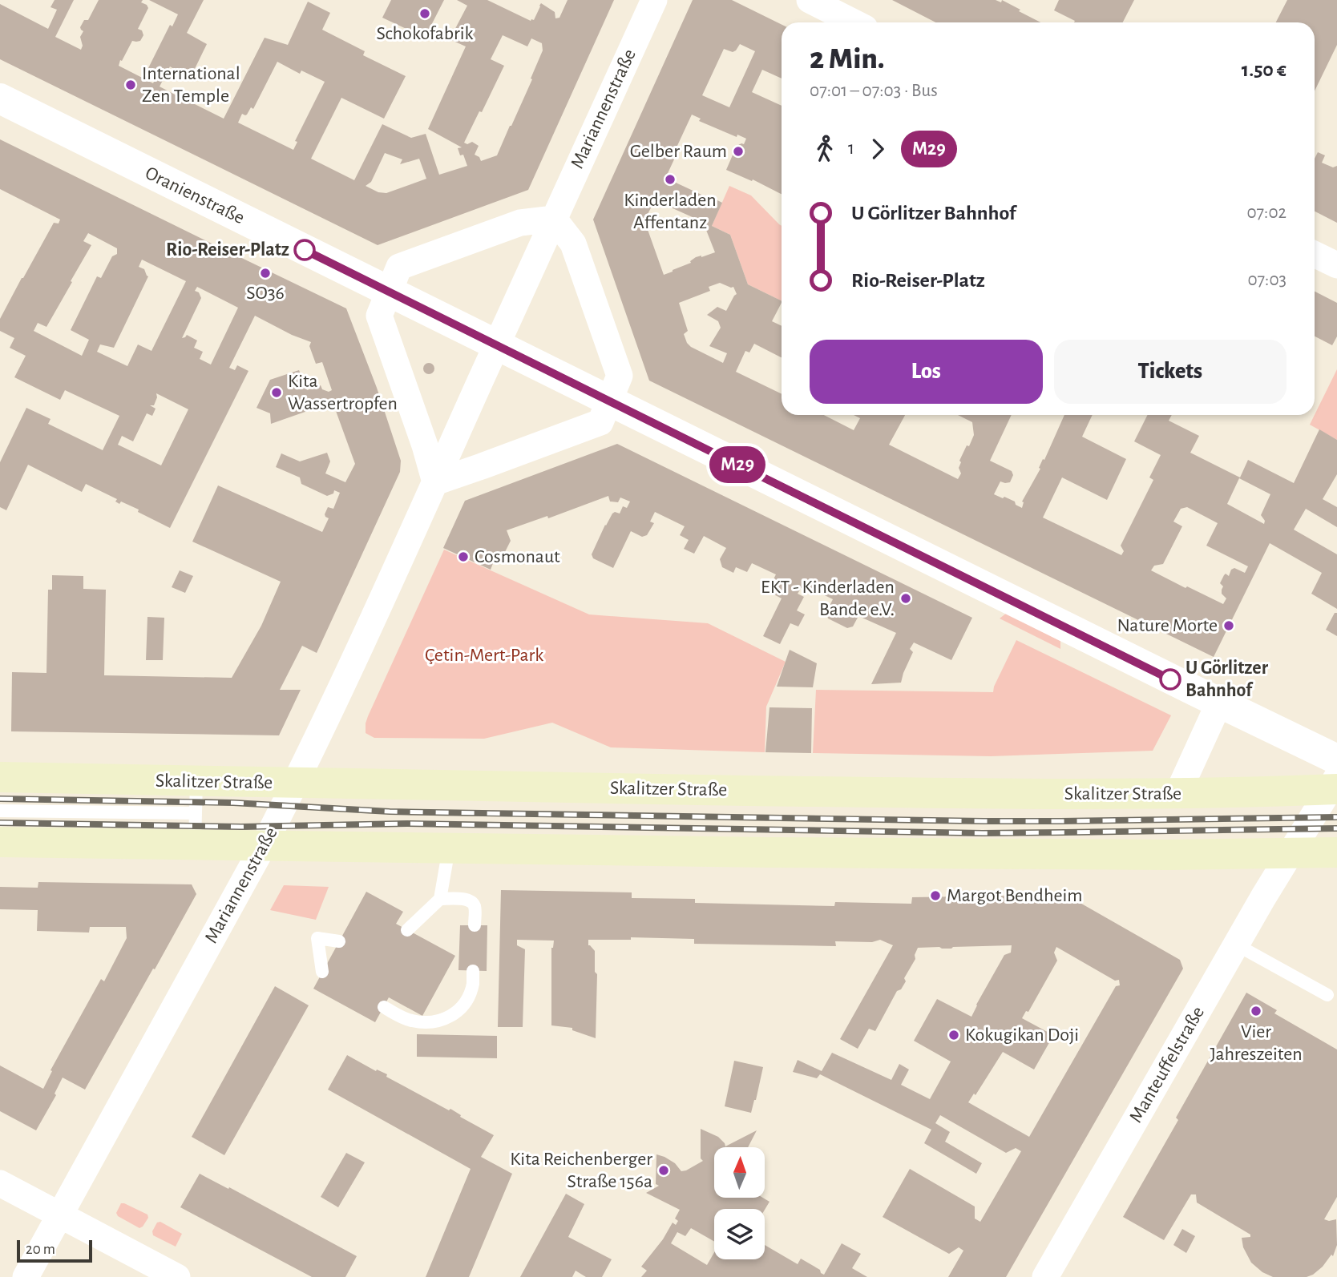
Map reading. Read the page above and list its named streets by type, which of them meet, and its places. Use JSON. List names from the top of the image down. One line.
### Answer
{"streets":{"main road":["Skalitzer Straße"],"street":["Mariannenstraße","Oranienstraße","Manteuffelstraße"]},"crossings":[["Mariannenstraße","Skalitzer Straße"],["Skalitzer Straße","Manteuffelstraße"]],"parks":["Çetin-Mert-Park"],"places":["Schokofabrik","International Zen Temple","Gelber Raum","Kinderladen Affentanz","Rio-Reiser-Platz","SO36","Kita Wassertropfen","Cosmonaut","EKT - Kinderladen Bande e.V.","Nature Morte","U Görlitzer Bahnhof","Margot Bendheim","Vier Jahreszeiten","Kokugikan Doji","Kita Reichenberger Straße 156a"],"lines":["bus line M29"],"scale_bar":"20 m","north":"top","page":{"on_map":"M29","heading":["2 Min.","07:01 – 07:03 · Bus","1.50 €"],"legs":["1","M29"],"list":[{"name":"U Görlitzer Bahnhof","value":"07:02"},{"name":"Rio-Reiser-Platz","value":"07:03"}],"buttons":["Los","Tickets"],"scale":"20 m"}}
